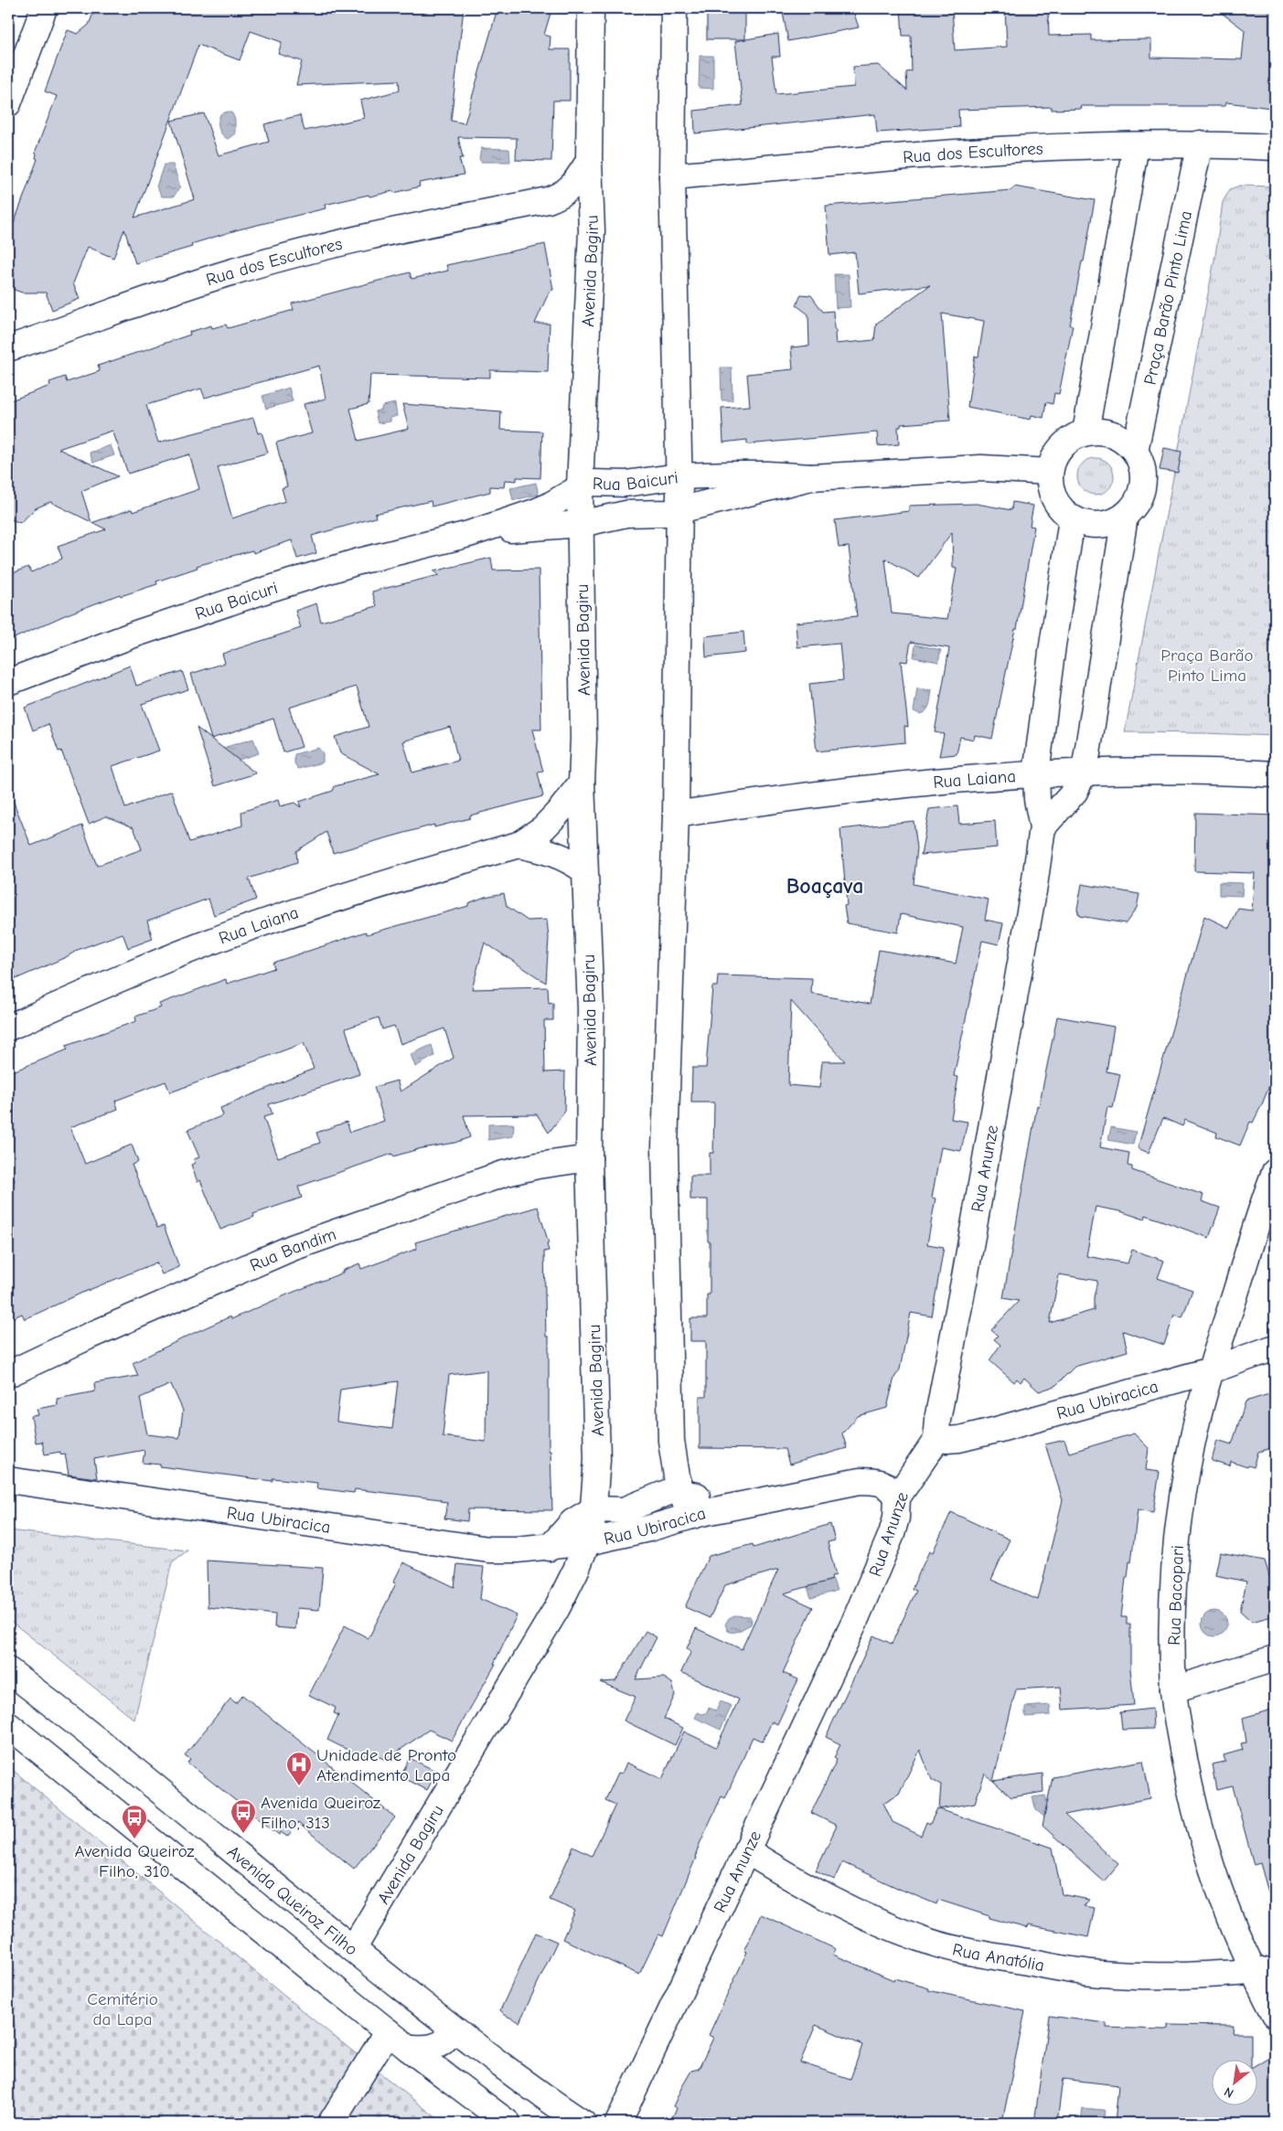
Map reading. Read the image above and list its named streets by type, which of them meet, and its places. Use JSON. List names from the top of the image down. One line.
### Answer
{"streets":{"street":["Rua dos Escultores","Avenida Bagiru","Praça Barão Pinto Lima","Rua Baicuri","Rua Laiana","Rua Anunze","Rua Bandim","Rua Ubiracica","Rua Bacopari","Avenida Queiroz Filho","Rua Anatólia"]},"crossings":[["Rua dos Escultores","Avenida Bagiru"],["Rua dos Escultores","Praça Barão Pinto Lima"],["Avenida Bagiru","Rua Baicuri"],["Avenida Bagiru","Rua Laiana"],["Avenida Bagiru","Rua Bandim"],["Avenida Bagiru","Rua Ubiracica"],["Avenida Bagiru","Avenida Queiroz Filho"],["Praça Barão Pinto Lima","Rua Baicuri"],["Rua Laiana","Rua Anunze"],["Rua Anunze","Rua Ubiracica"],["Rua Anunze","Rua Anatólia"],["Rua Ubiracica","Rua Bacopari"],["Rua Bacopari","Rua Anatólia"]],"districts":["Boaçava"],"parks":["Praça Barão Pinto Lima","Cemitério da Lapa"],"places":{"hospital":["Unidade de Pronto Atendimento Lapa"],"bus stop":["Avenida Queiroz Filho, 313","Avenida Queiroz Filho, 310"]},"north":"bottom left"}
